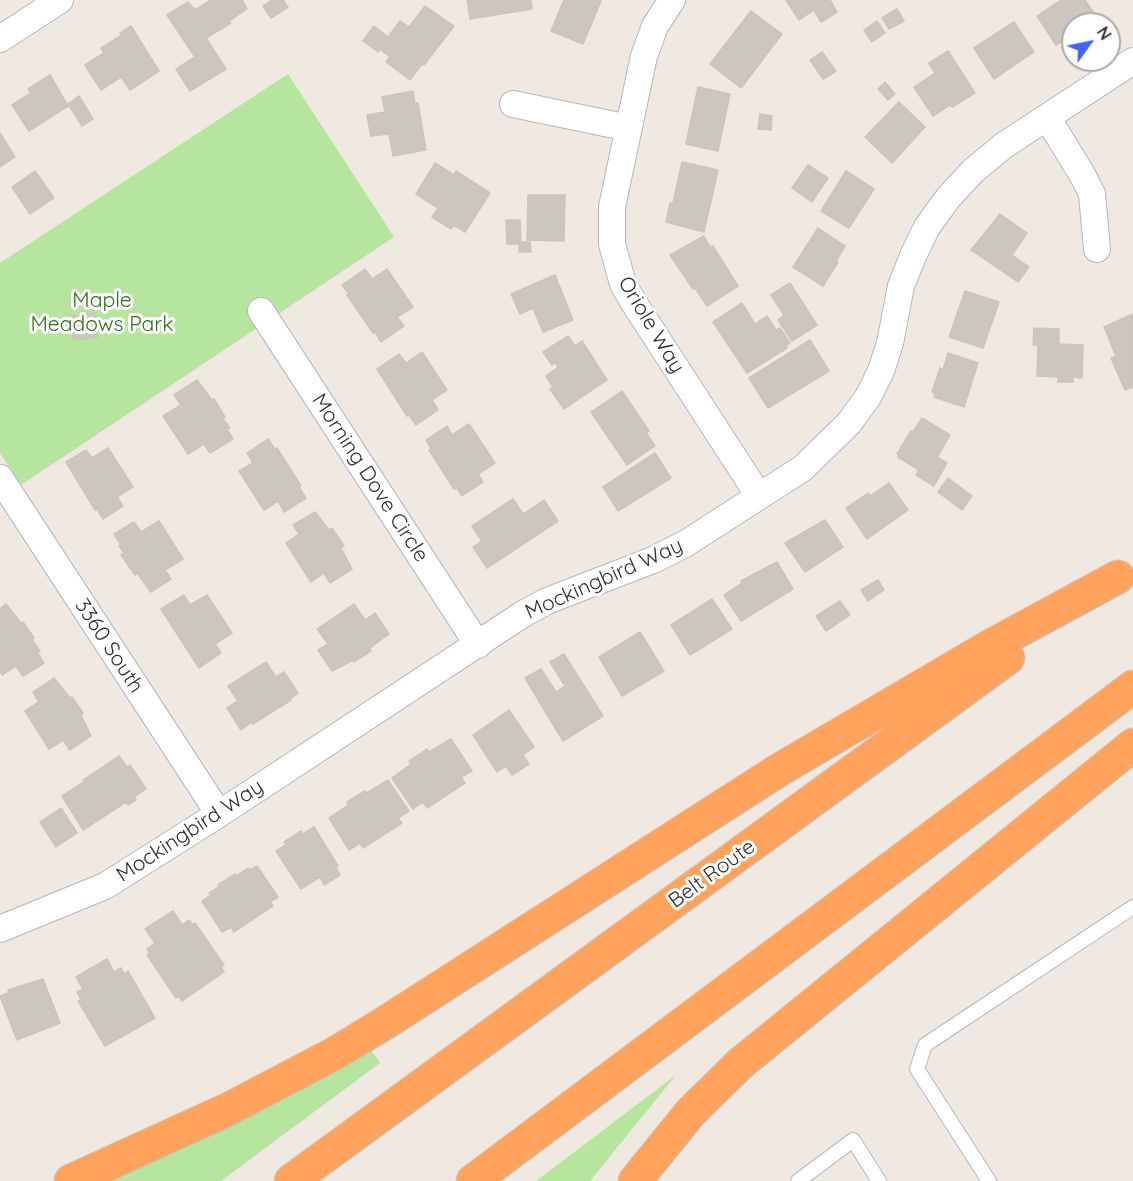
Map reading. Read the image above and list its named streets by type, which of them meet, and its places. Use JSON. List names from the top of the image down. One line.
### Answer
{"streets":{"highway":["Belt Route"],"street":["Oriole Way","Morning Dove Circle","Mockingbird Way","3360 South"]},"crossings":[["Oriole Way","Mockingbird Way"],["Morning Dove Circle","Mockingbird Way"],["Mockingbird Way","3360 South"]],"parks":["Maple Meadows Park"],"north":"top right"}
